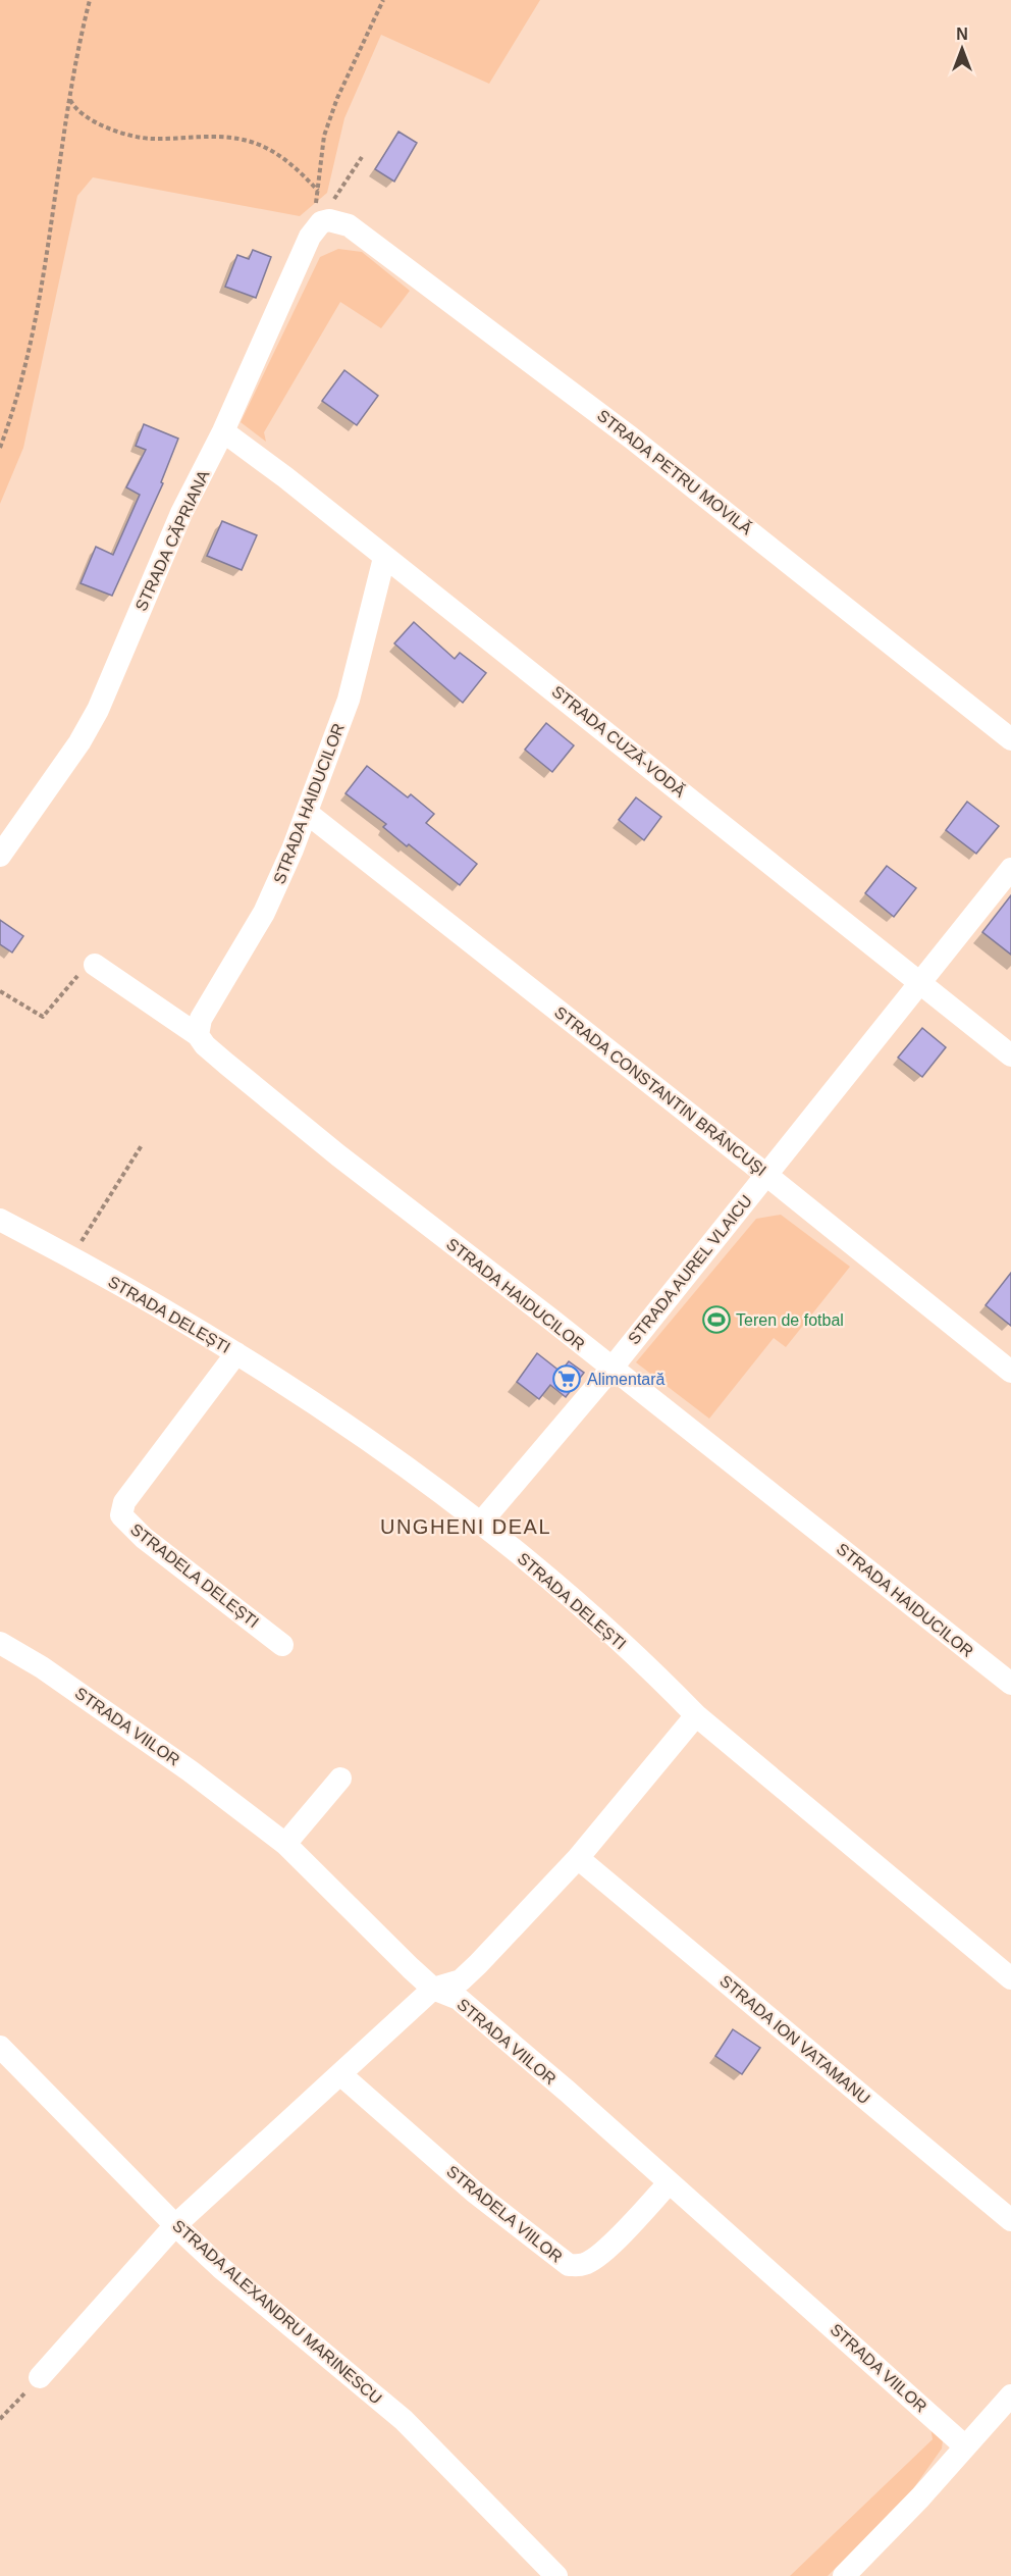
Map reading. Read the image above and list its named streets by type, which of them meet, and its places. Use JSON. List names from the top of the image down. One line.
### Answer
{"streets":{"street":["STRADA PETRU MOVILĂ","STRADA CĂPRIANA","STRADA CUZĂ-VODĂ","STRADA HAIDUCILOR","STRADA CONSTANTIN BRÂNCUŞI","STRADA AUREL VLAICU","STRADA DELEȘTI","STRADELA DELEȘTI","STRADA VIILOR","STRADA ION VATAMANU","STRADELA VIILOR","STRADA ALEXANDRU MARINESCU"]},"crossings":[["STRADA PETRU MOVILĂ","STRADA CĂPRIANA"],["STRADA CĂPRIANA","STRADA CUZĂ-VODĂ"],["STRADA CUZĂ-VODĂ","STRADA HAIDUCILOR"],["STRADA CUZĂ-VODĂ","STRADA AUREL VLAICU"],["STRADA HAIDUCILOR","STRADA CONSTANTIN BRÂNCUŞI"],["STRADA HAIDUCILOR","STRADA AUREL VLAICU"],["STRADA CONSTANTIN BRÂNCUŞI","STRADA AUREL VLAICU"],["STRADA AUREL VLAICU","STRADA DELEȘTI"],["STRADA DELEȘTI","STRADELA DELEȘTI"],["STRADA VIILOR","STRADELA VIILOR"]],"districts":["UNGHENI DEAL"],"places":{"sports":["Teren de fotbal"],"supermarket":["Alimentară"]},"north":"top"}
